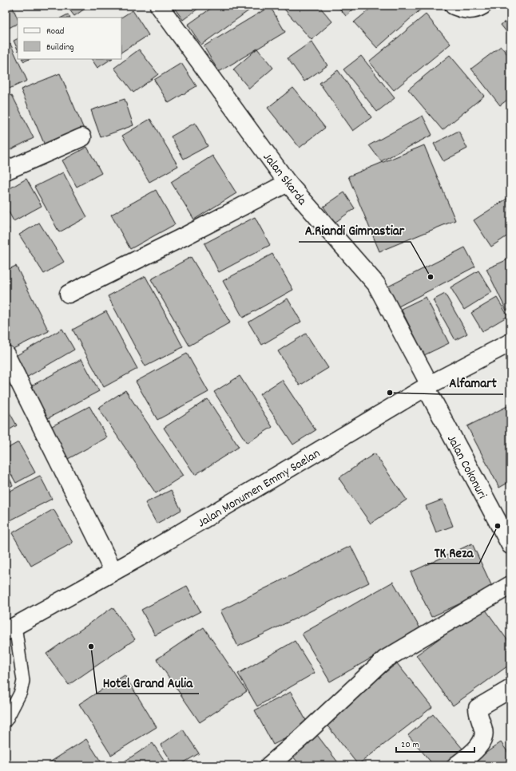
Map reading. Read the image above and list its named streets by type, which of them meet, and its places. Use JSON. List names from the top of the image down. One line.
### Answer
{"streets":{"street":["Jalan Skarda","Jalan Cokonuri","Jalan Monumen Emmy Saelan"]},"crossings":[["Jalan Skarda","Jalan Cokonuri"],["Jalan Skarda","Jalan Monumen Emmy Saelan"],["Jalan Cokonuri","Jalan Monumen Emmy Saelan"]],"places":["A.Riandi Gimnastiar","Alfamart","TK Reza","Hotel Grand Aulia"],"legend":["Road","Building"],"scale_bar":"20 m"}
